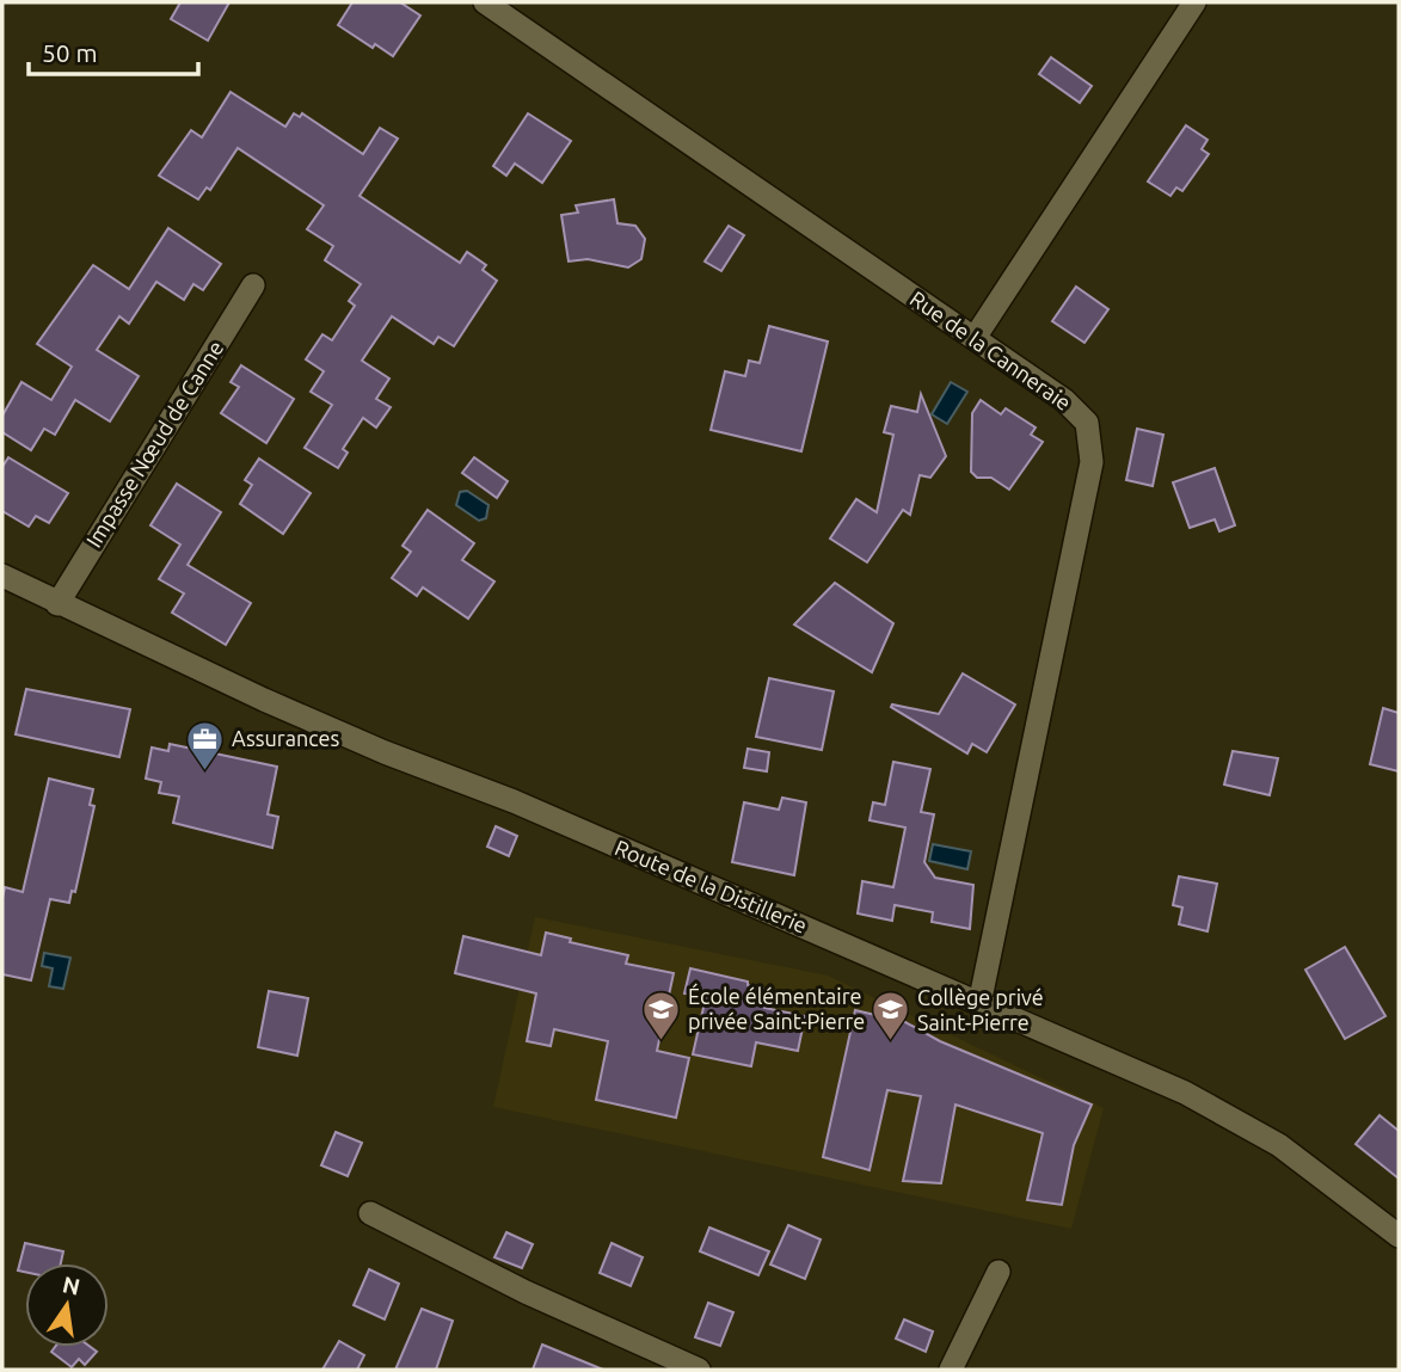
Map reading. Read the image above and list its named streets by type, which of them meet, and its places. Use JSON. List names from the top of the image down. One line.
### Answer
{"streets":{"street":["Rue de la Canneraie","Impasse Nœud de Canne","Route de la Distillerie"]},"crossings":[["Rue de la Canneraie","Route de la Distillerie"],["Impasse Nœud de Canne","Route de la Distillerie"]],"places":{"office":["Assurances"],"school or university":["École élémentaire privée Saint-Pierre","Collège privé Saint-Pierre"]},"scale_bar":"50 m","north":"top"}
